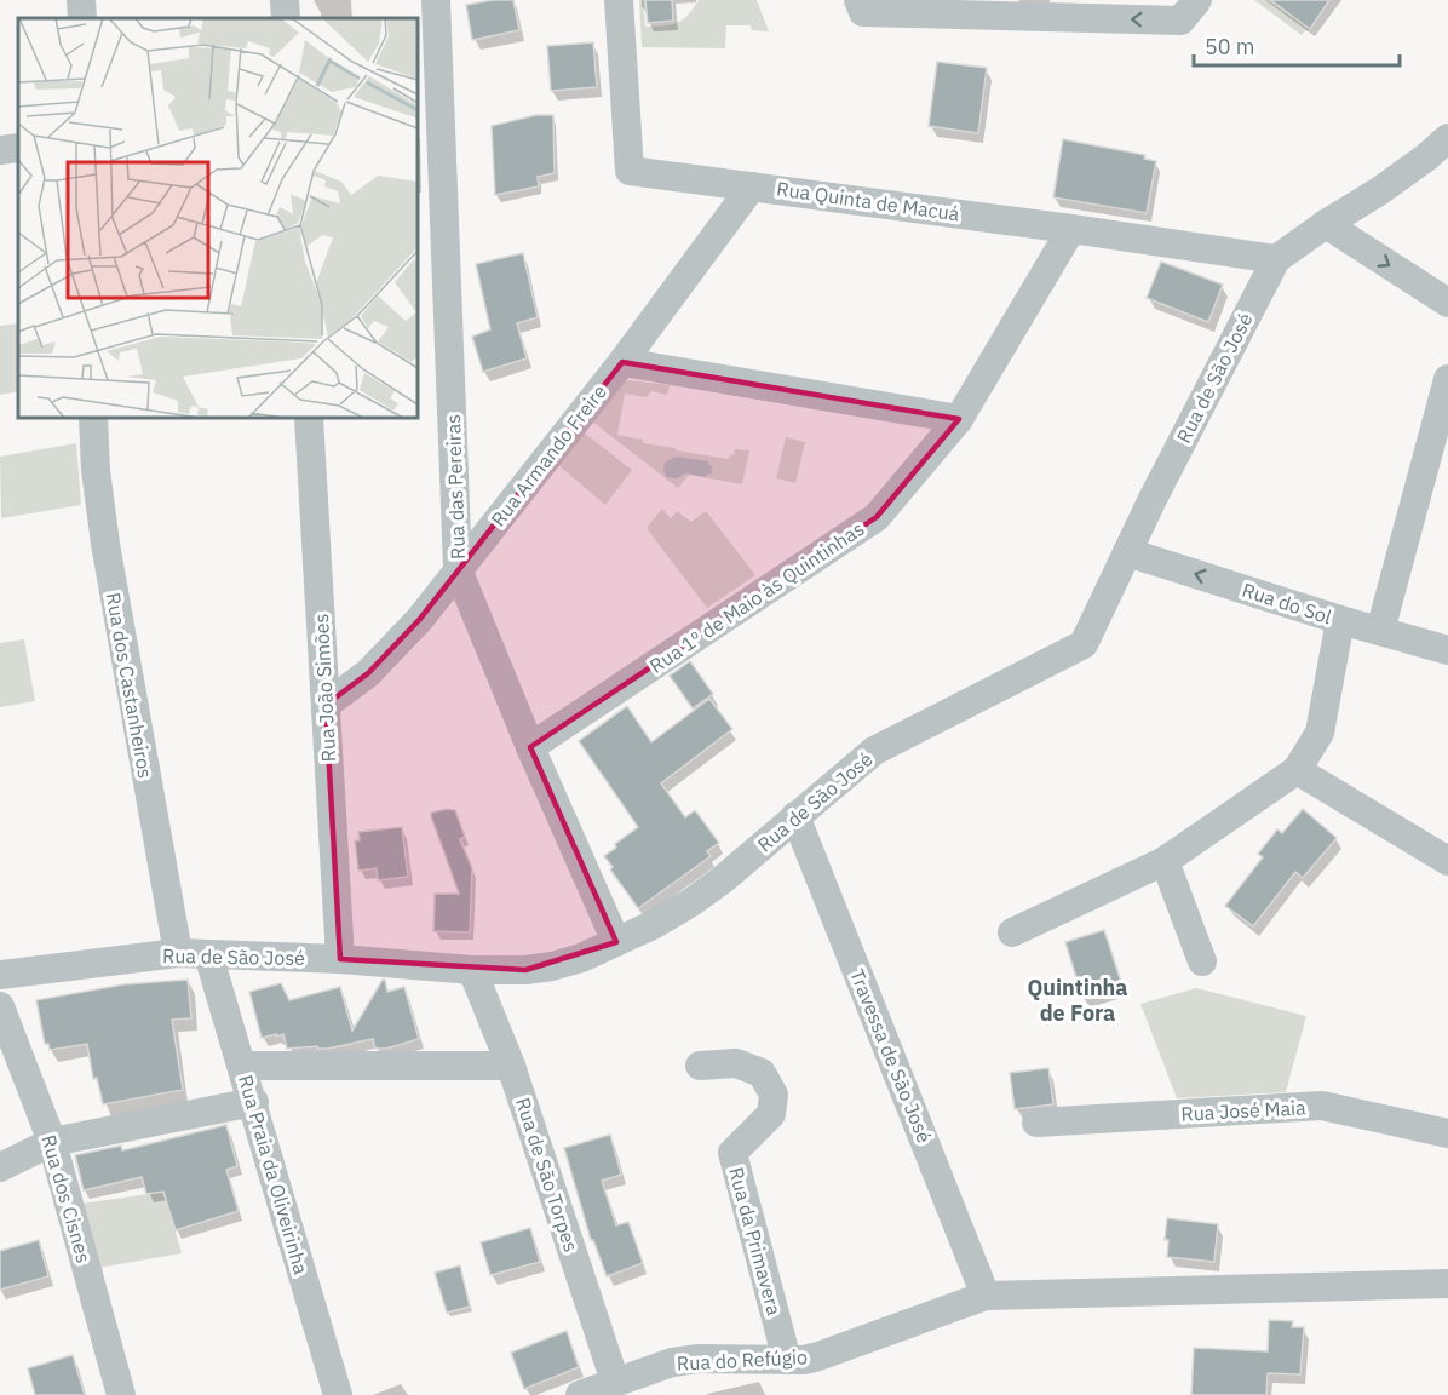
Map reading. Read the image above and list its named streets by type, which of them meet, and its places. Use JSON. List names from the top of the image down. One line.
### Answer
{"streets":{"street":["Rua Quinta de Macuá","Rua de São José","Rua Armando Freire","Rua das Pereiras","Rua 1º de Maio às Quintinhas","Rua do Sol","Rua dos Castanheiros","Rua João Simões","Travessa de São José","Rua José Maia","Rua Praia da Oliveirinha","Rua de São Torpes","Rua dos Cisnes","Rua da Primavera","Rua do Refúgio"]},"crossings":[["Rua Quinta de Macuá","Rua de São José"],["Rua Quinta de Macuá","Rua Armando Freire"],["Rua Quinta de Macuá","Rua 1º de Maio às Quintinhas"],["Rua de São José","Rua das Pereiras"],["Rua de São José","Rua do Sol"],["Rua de São José","Rua dos Castanheiros"],["Rua de São José","Rua João Simões"],["Rua de São José","Travessa de São José"],["Rua de São José","Rua Praia da Oliveirinha"],["Rua de São José","Rua de São Torpes"],["Rua Armando Freire","Rua das Pereiras"],["Rua Armando Freire","Rua João Simões"],["Rua das Pereiras","Rua 1º de Maio às Quintinhas"],["Travessa de São José","Rua do Refúgio"],["Rua de São Torpes","Rua do Refúgio"],["Rua da Primavera","Rua do Refúgio"]],"one_way":["Rua do Sol"],"districts":["Quintinha de Fora"],"scale_bar":"50 m"}
